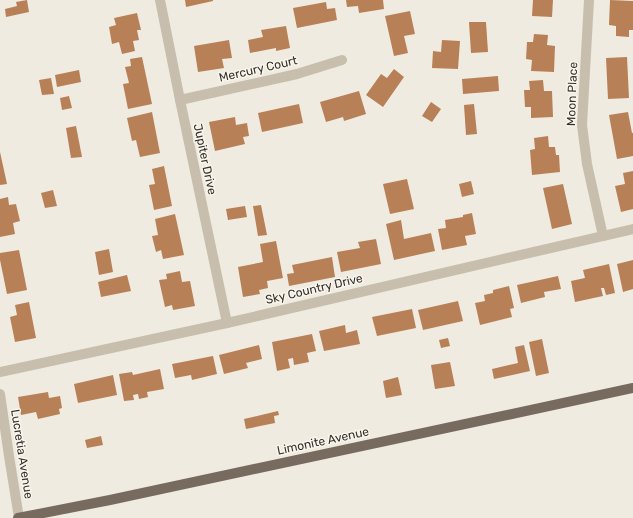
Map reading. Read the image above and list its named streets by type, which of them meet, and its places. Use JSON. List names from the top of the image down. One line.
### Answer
{"streets":{"main road":["Limonite Avenue"],"street":["Mercury Court","Moon Place","Jupiter Drive","Sky Country Drive","Lucretia Avenue"]},"crossings":[["Mercury Court","Jupiter Drive"],["Moon Place","Sky Country Drive"],["Jupiter Drive","Sky Country Drive"],["Limonite Avenue","Lucretia Avenue"]]}
